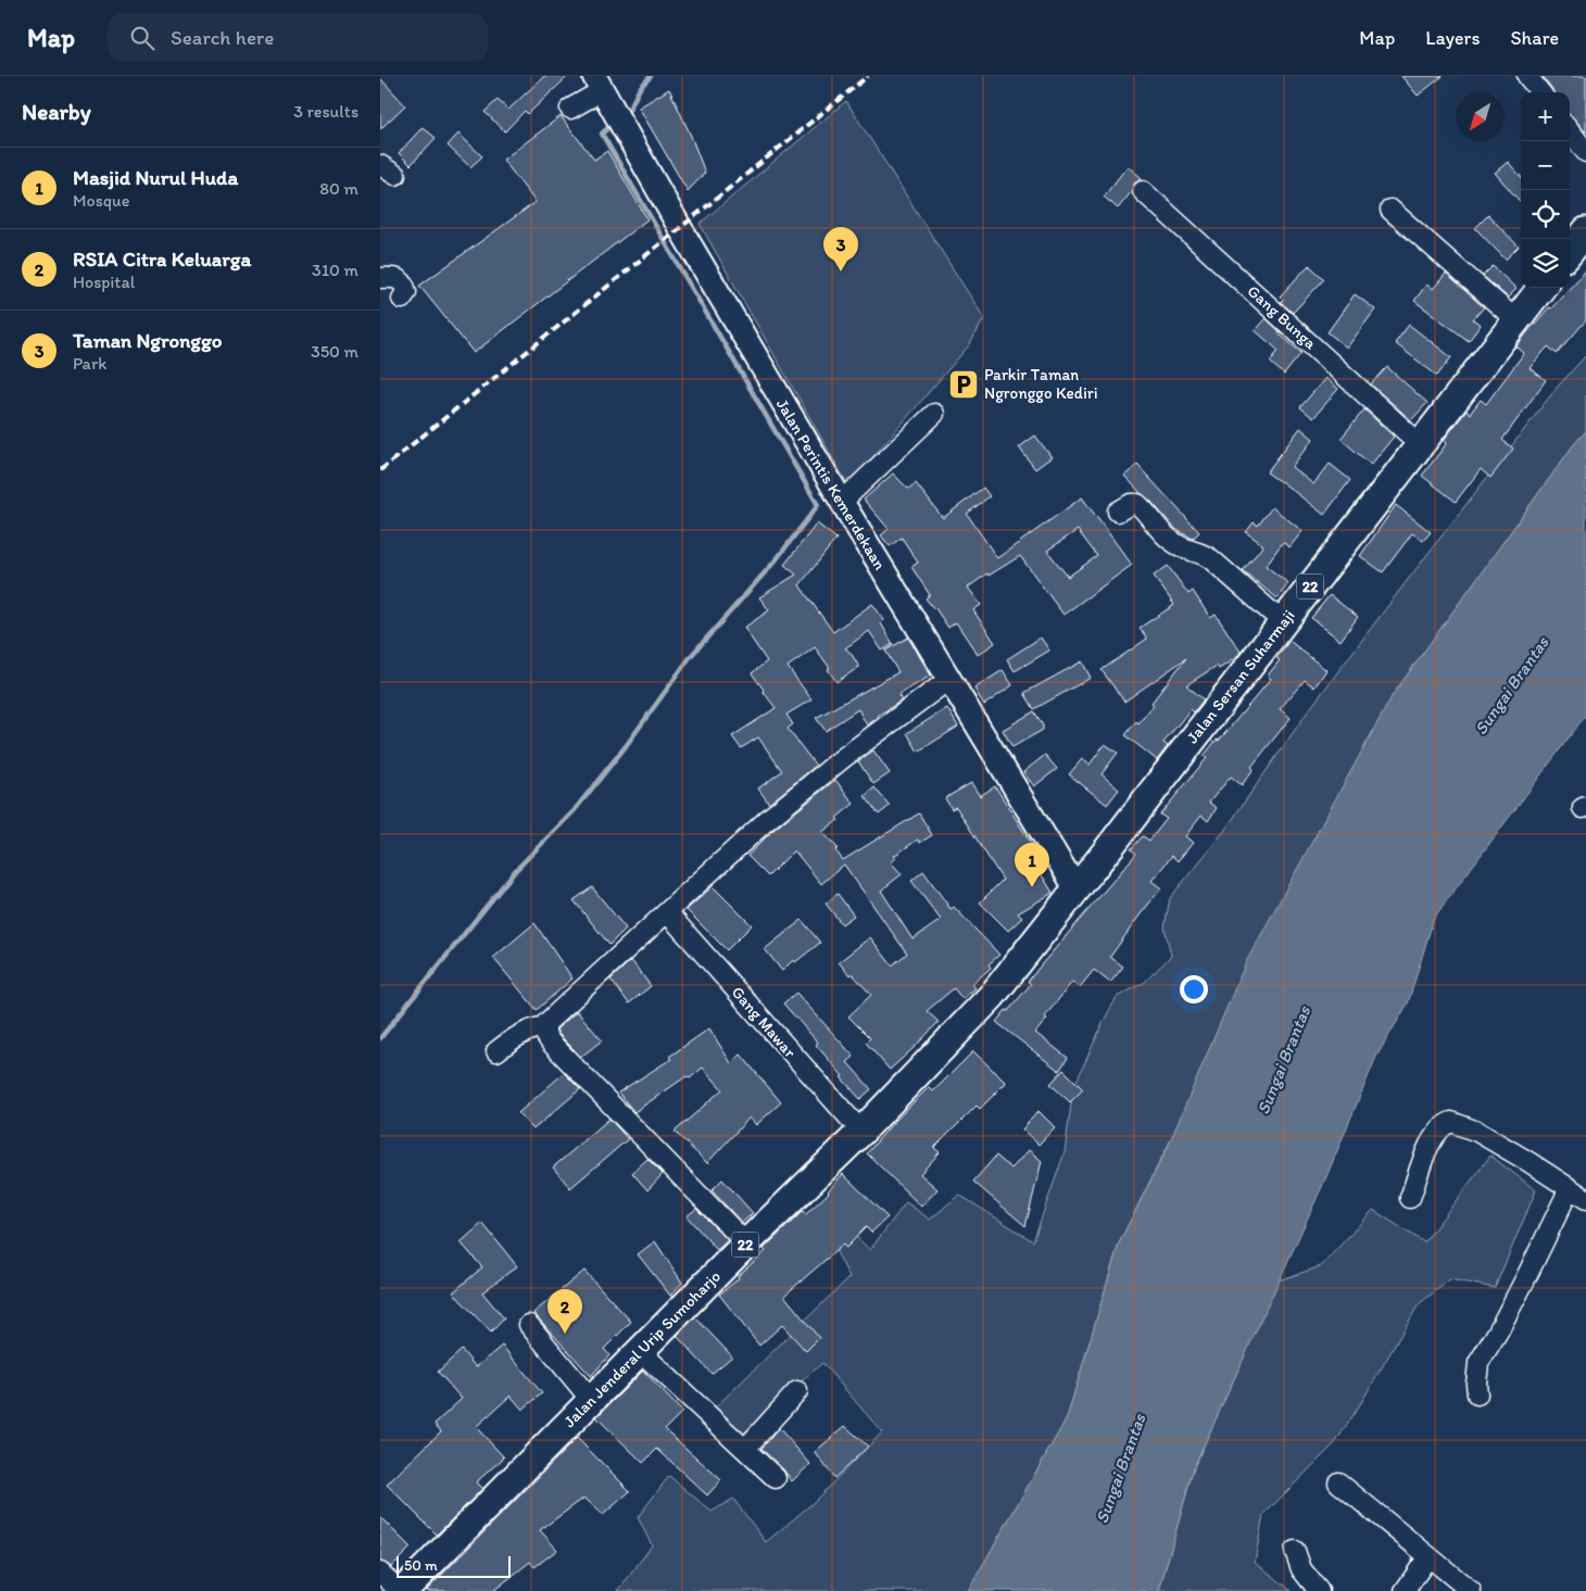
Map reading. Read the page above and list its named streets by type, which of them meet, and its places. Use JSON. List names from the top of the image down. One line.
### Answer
{"streets":{"highway":["22","Jalan Sersan Suharmaji","Jalan Jenderal Urip Sumoharjo"],"main road":["Jalan Perintis Kemerdekaan"],"street":["Gang Bunga","Gang Mawar"]},"crossings":[["Gang Bunga","Jalan Sersan Suharmaji"],["Jalan Perintis Kemerdekaan","Jalan Sersan Suharmaji"],["Jalan Perintis Kemerdekaan","Jalan Jenderal Urip Sumoharjo"],["Jalan Sersan Suharmaji","Jalan Jenderal Urip Sumoharjo"],["Gang Mawar","Jalan Jenderal Urip Sumoharjo"]],"water":["Sungai Brantas"],"places":{"parking":["Parkir Taman Ngronggo Kediri"]},"scale_bar":"50 m","north":"bottom left","page":{"header":"Map","search":"Search here","nav":["Map","Layers","Share"],"heading":["Nearby","3 results"],"map_buttons":["+","−"],"list":[{"mark":"1","name":"Masjid Nurul Huda","note":"Mosque","value":"80 m"},{"mark":"2","name":"RSIA Citra Keluarga","note":"Hospital","value":"310 m"},{"mark":"3","name":"Taman Ngronggo","note":"Park","value":"350 m"}],"pins":["3","1","2"],"scale":"50 m"}}
